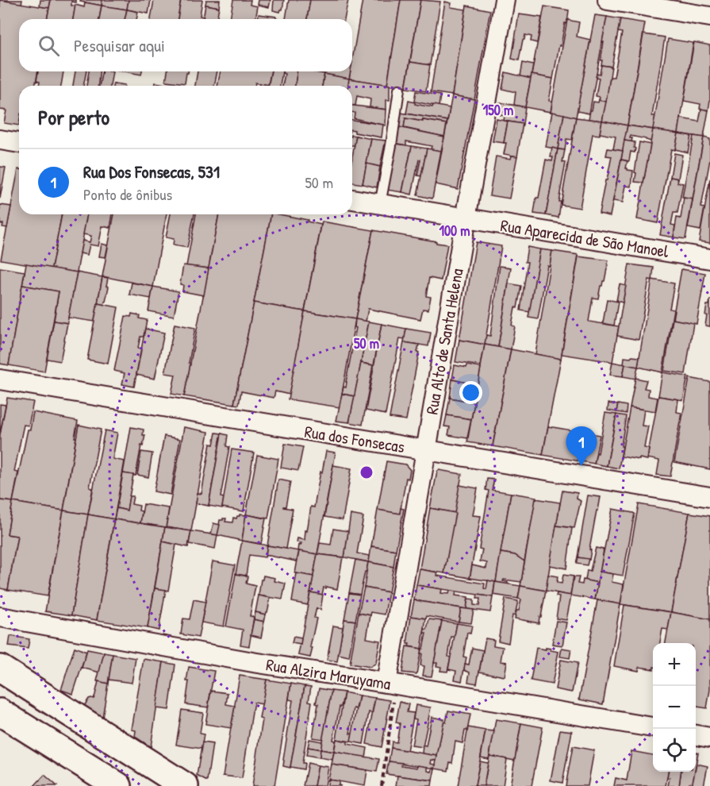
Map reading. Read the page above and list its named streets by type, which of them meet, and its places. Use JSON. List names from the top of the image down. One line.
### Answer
{"streets":{"street":["Rua Aparecida de São Manoel","Rua Alto de Santa Helena","Rua dos Fonsecas","Rua Alzira Maruyama"]},"crossings":[["Rua Aparecida de São Manoel","Rua Alto de Santa Helena"],["Rua Alto de Santa Helena","Rua dos Fonsecas"],["Rua Alto de Santa Helena","Rua Alzira Maruyama"]],"page":{"search":"Pesquisar aqui","heading":"Por perto","list":[{"mark":"1","name":"Rua Dos Fonsecas, 531","note":"Ponto de ônibus","value":"50 m"}],"pins":"1","map_buttons":["+","−"]},"rings":["150 m","100 m","50 m"]}
